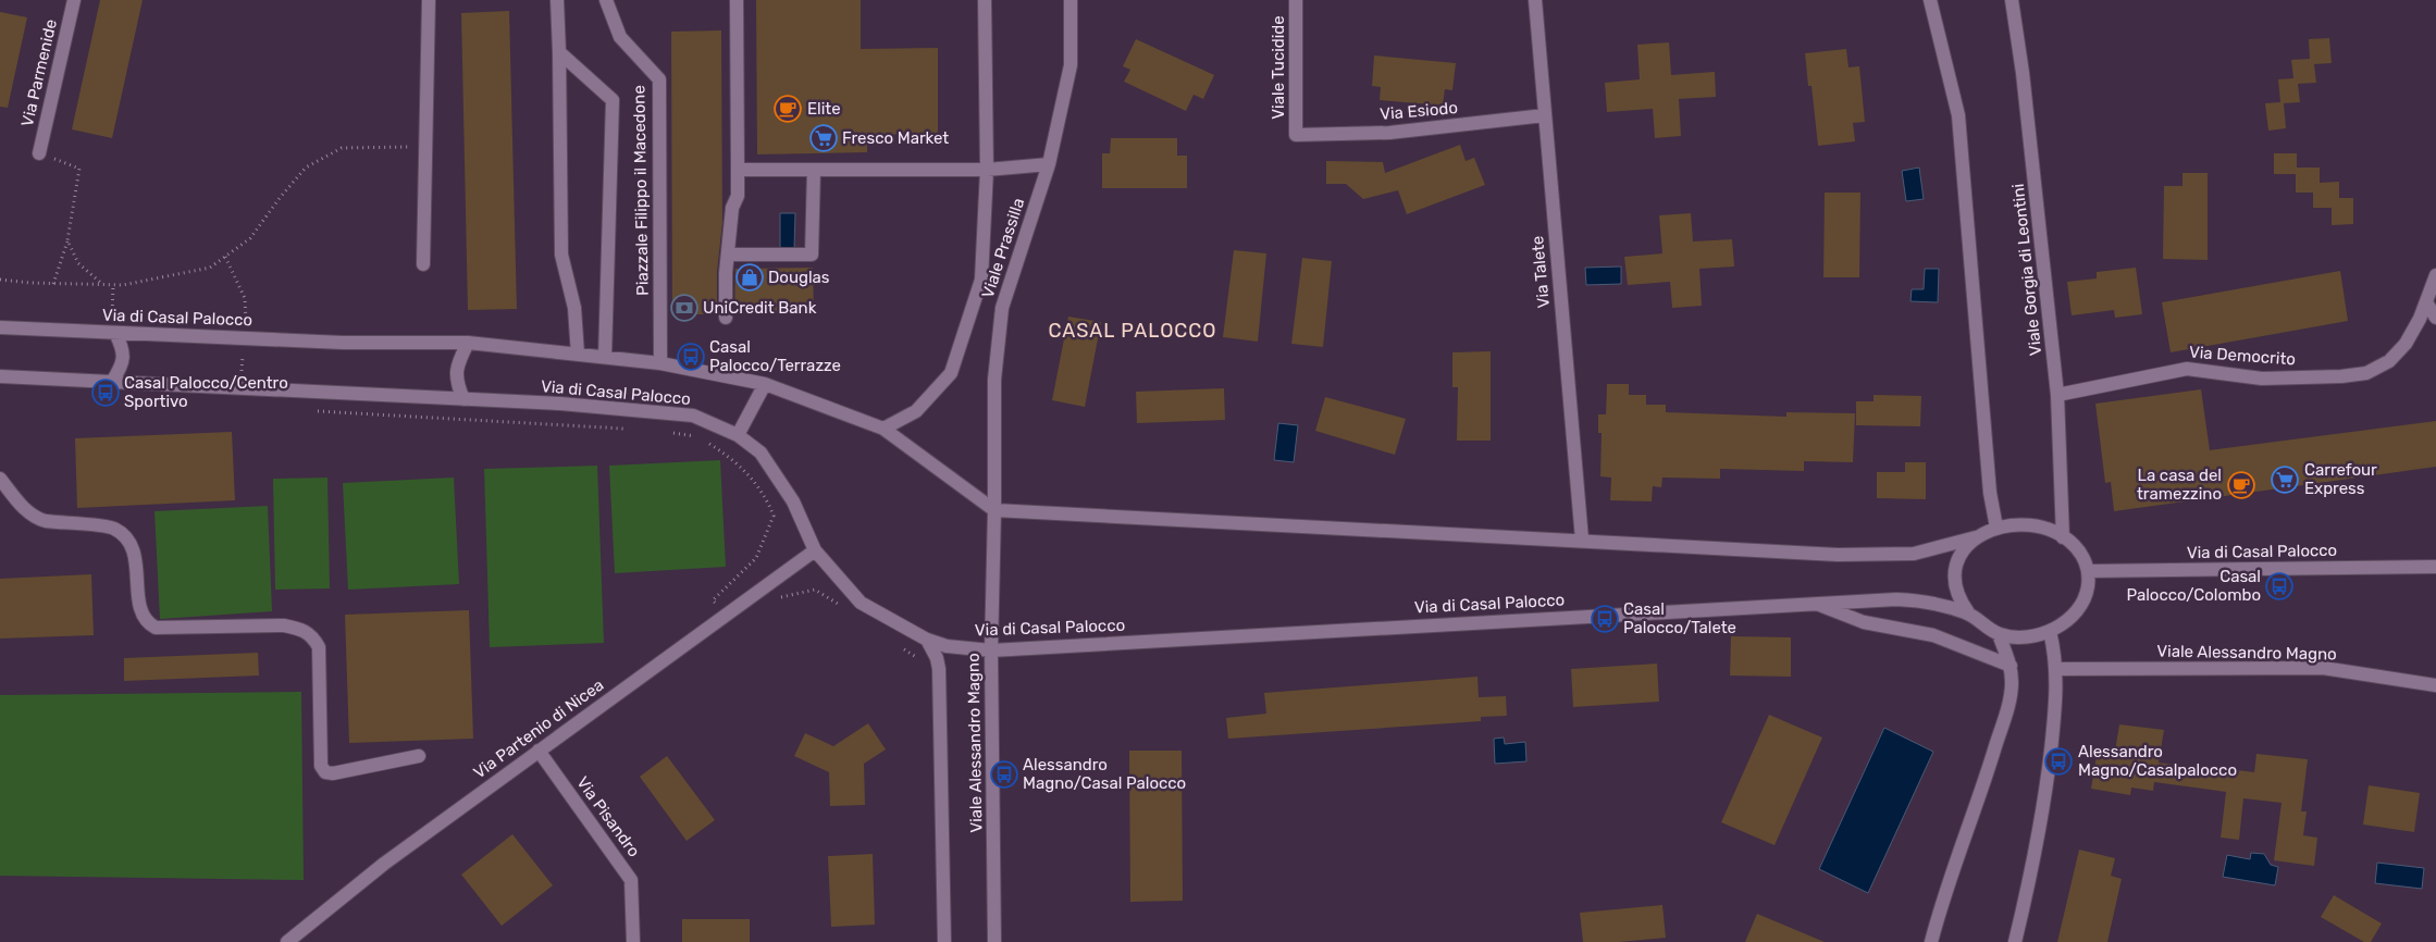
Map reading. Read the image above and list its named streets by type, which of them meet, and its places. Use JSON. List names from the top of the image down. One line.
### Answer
{"streets":{"street":["Viale Tucidide","Via Parmenide","Via Esiodo","Piazzale Filippo il Macedone","Viale Prassilla","Viale Gorgia di Leontini","Via Talete","Via di Casal Palocco","Via Democrito","Viale Alessandro Magno","Via Partenio di Nicea","Via Pisandro"]},"crossings":[["Viale Tucidide","Via Esiodo"],["Via Esiodo","Via Talete"],["Piazzale Filippo il Macedone","Via di Casal Palocco"],["Viale Prassilla","Via di Casal Palocco"],["Viale Prassilla","Viale Alessandro Magno"],["Viale Gorgia di Leontini","Via di Casal Palocco"],["Viale Gorgia di Leontini","Via Democrito"],["Via di Casal Palocco","Viale Alessandro Magno"],["Via di Casal Palocco","Via Partenio di Nicea"],["Via Partenio di Nicea","Via Pisandro"]],"districts":["CASAL PALOCCO"],"places":{"cafe":["Elite","La casa del tramezzino"],"supermarket":["Fresco Market","Carrefour Express"],"shop":["Douglas"],"bank":["UniCredit Bank"],"bus stop":["Casal Palocco/Terrazze","Casal Palocco/Centro Sportivo","Casal Palocco/Colombo","Casal Palocco/Talete","Alessandro Magno/Casalpalocco","Alessandro Magno/Casal Palocco"]}}
